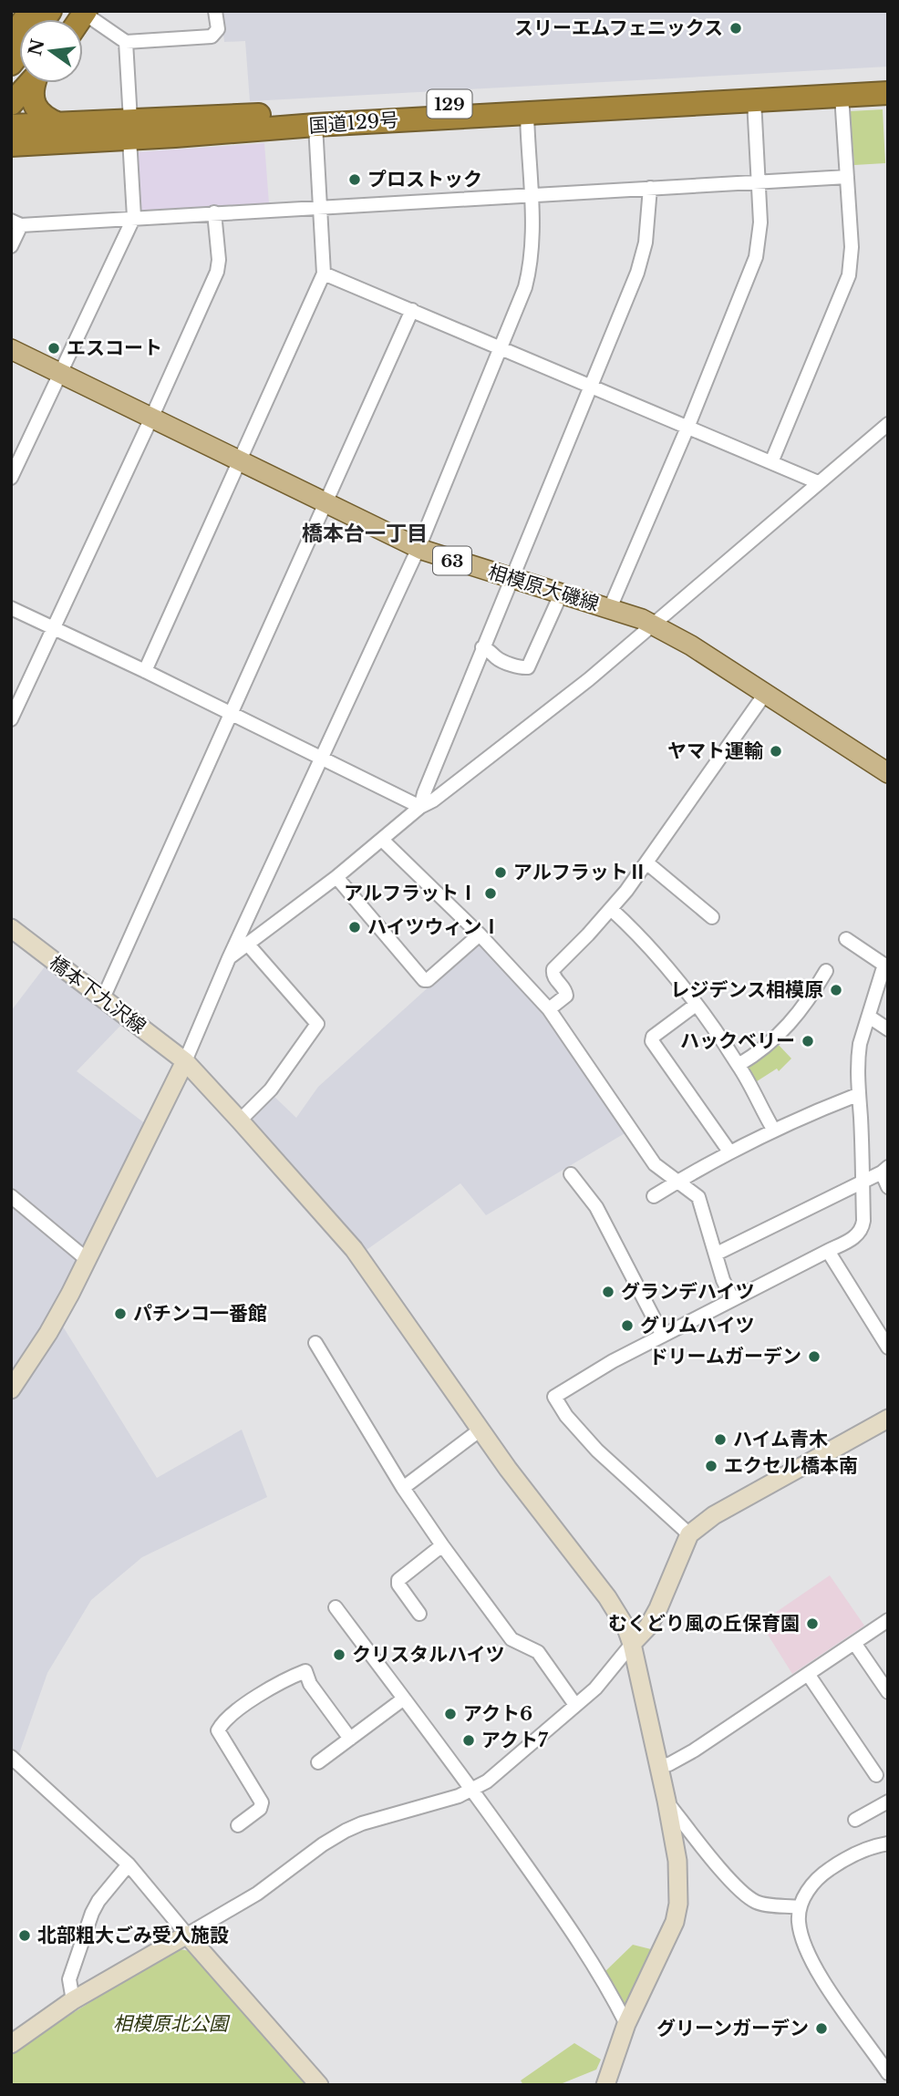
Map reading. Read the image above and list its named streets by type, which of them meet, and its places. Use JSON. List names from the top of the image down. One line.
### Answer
{"streets":{"highway":["129","国道129号"],"main road":["63","相模原大磯線"],"street":["橋本下九沢線"]},"districts":["橋本台一丁目"],"parks":["相模原北公園"],"places":["スリーエムフェニックス","プロストック","エスコート","ヤマト運輸","アルフラットⅡ","アルフラットⅠ","ハイツウィンⅠ","レジデンス相模原","ハックベリー","グランデハイツ","パチンコ一番館","グリムハイツ","ドリームガーデン","ハイム青木","エクセル橋本南","むくどり風の丘保育園","クリスタルハイツ","アクト6","アクト7","北部粗大ごみ受入施設","グリーンガーデン"],"north":"left"}
